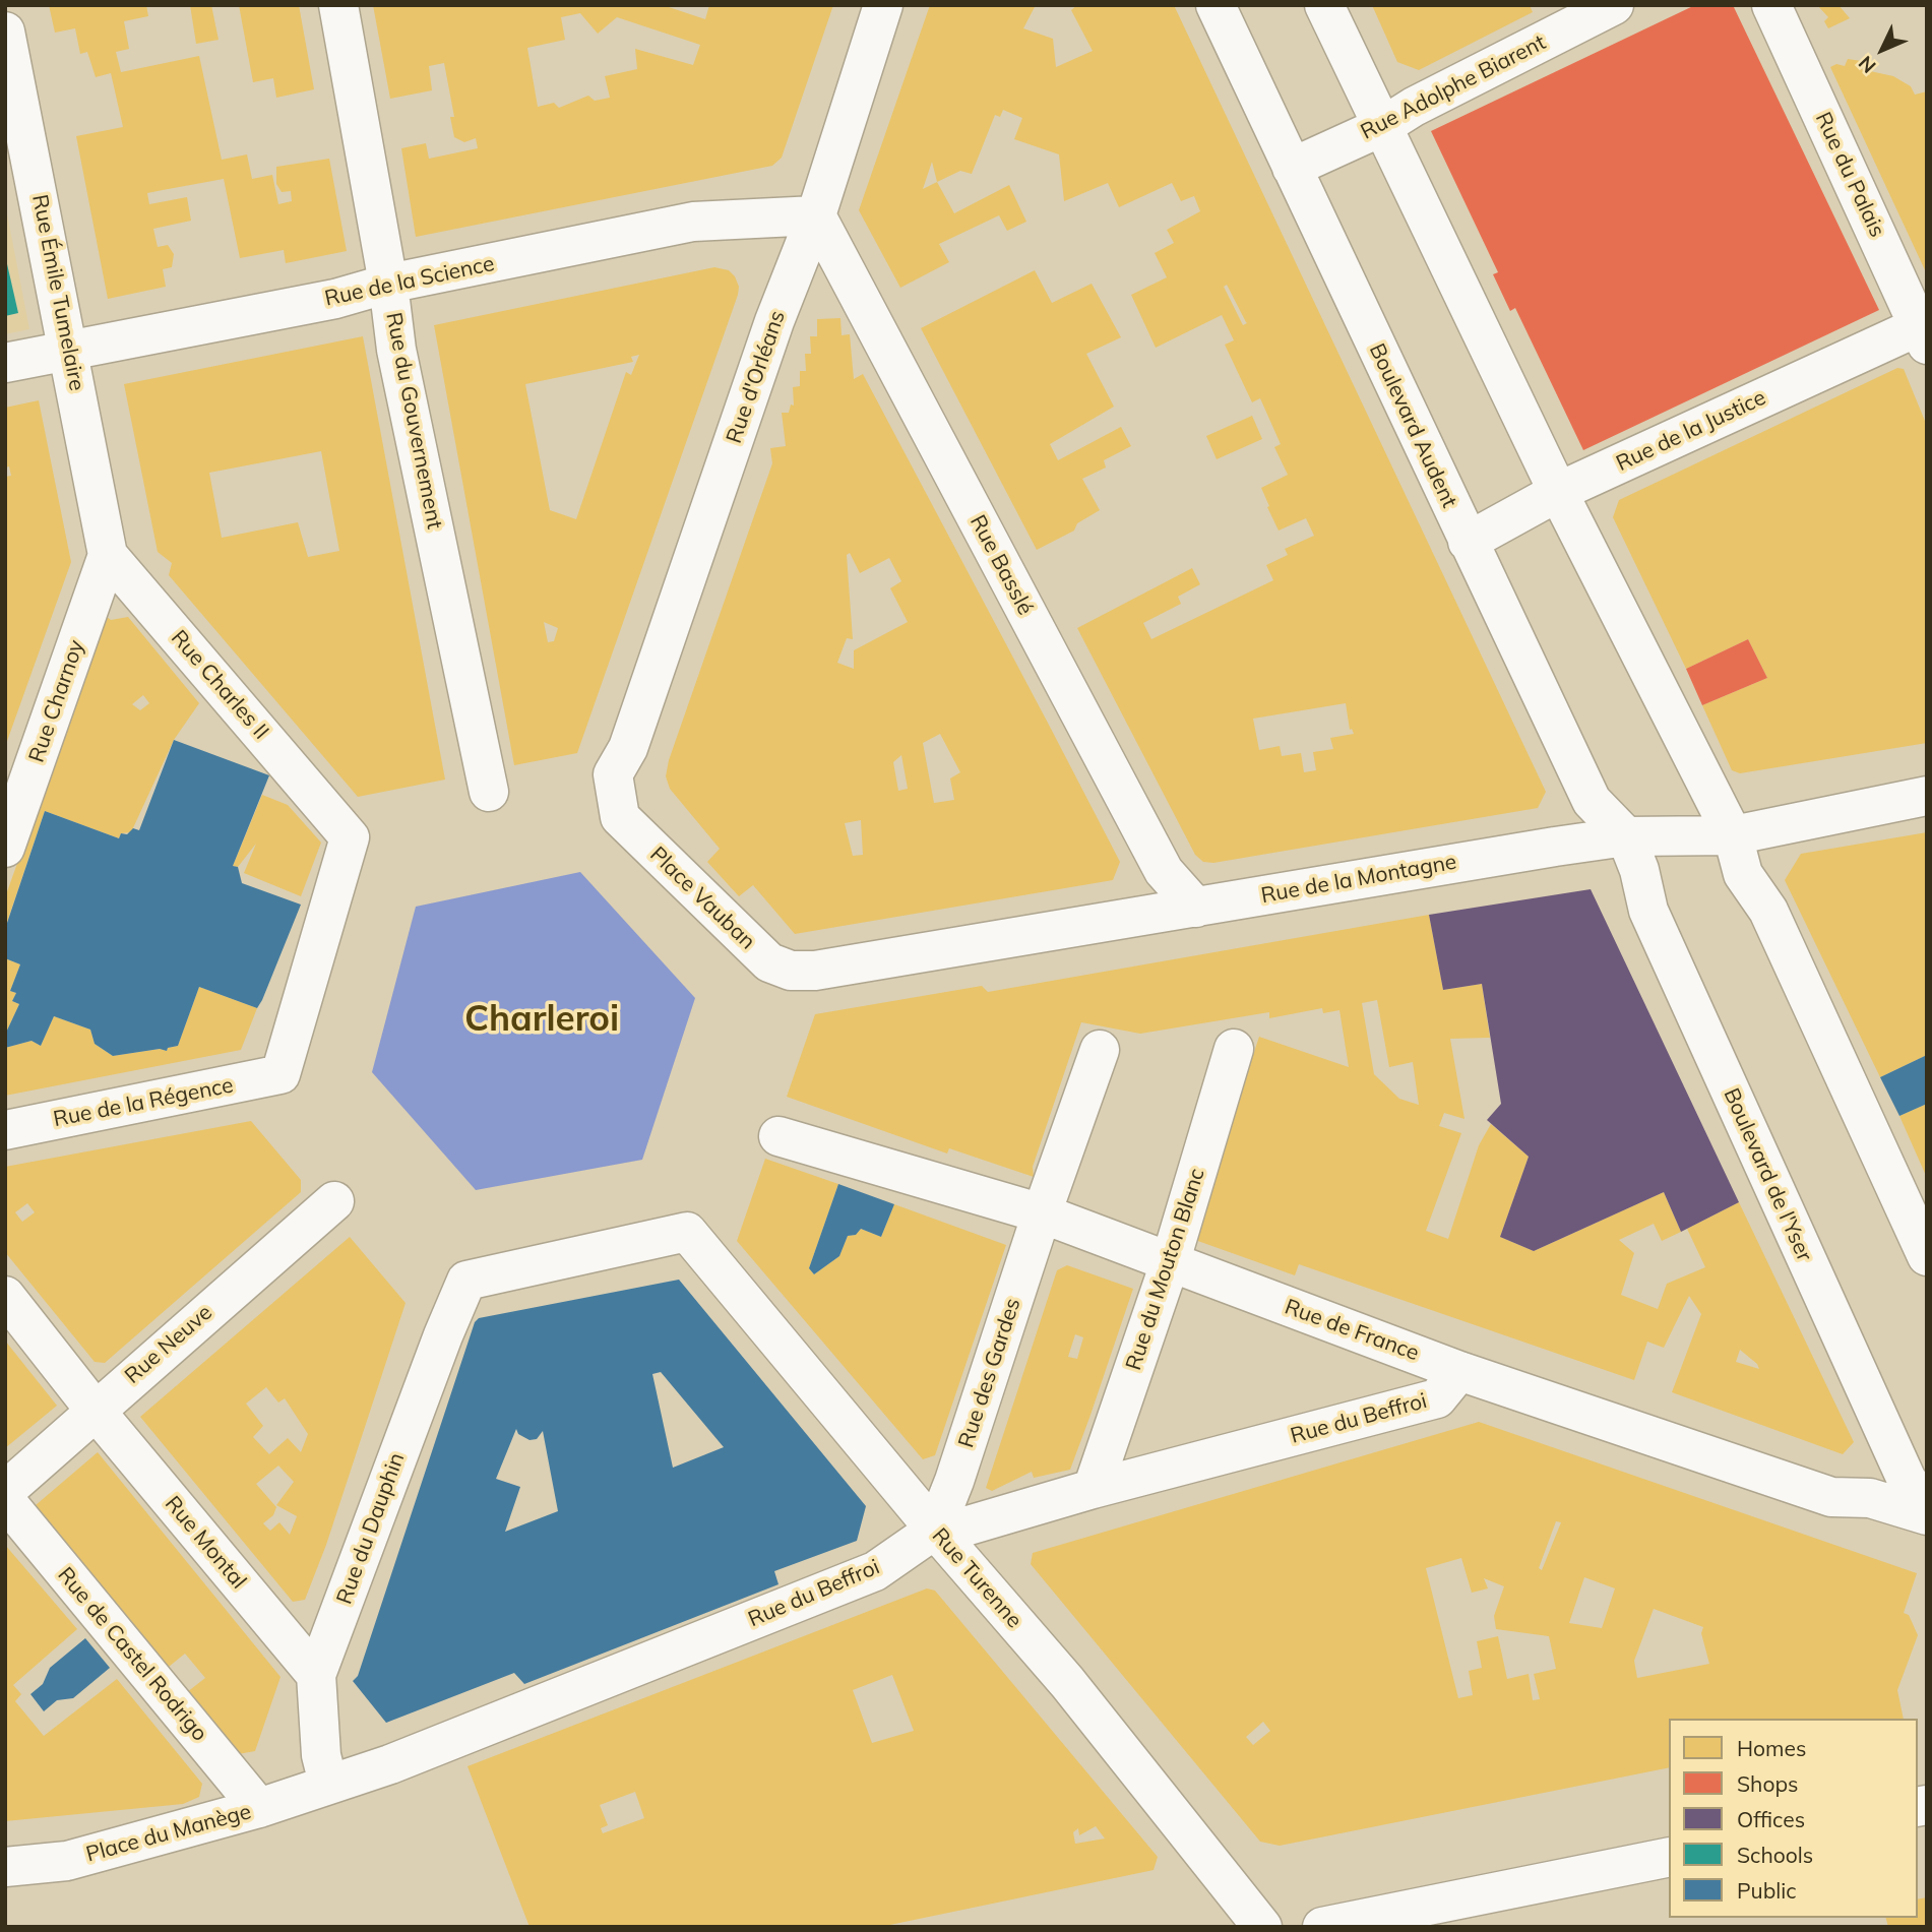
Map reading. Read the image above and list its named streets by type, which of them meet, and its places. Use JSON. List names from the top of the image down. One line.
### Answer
{"streets":{"street":["Rue Adolphe Biarent","Rue du Palais","Rue de la Science","Rue Émile Tumelaire","Rue d'Orléans","Rue du Gouvernement","Boulevard Audent","Rue de la Justice","Rue Basslé","Rue Charles II","Rue Charnoy","Rue de la Montagne","Place Vauban","Rue de la Régence","Boulevard de l'Yser","Rue du Mouton Blanc","Rue de France","Rue Neuve","Rue des Gardes","Rue du Beffroi","Rue du Dauphin","Rue Montal","Rue Turenne","Rue de Castel Rodrigo","Place du Manège"]},"crossings":[["Rue Adolphe Biarent","Boulevard Audent"],["Rue du Palais","Rue de la Justice"],["Rue de la Science","Rue Émile Tumelaire"],["Rue de la Science","Rue d'Orléans"],["Rue de la Science","Rue du Gouvernement"],["Rue de la Science","Rue Basslé"],["Rue Émile Tumelaire","Rue Charles II"],["Rue Émile Tumelaire","Rue Charnoy"],["Rue d'Orléans","Rue Basslé"],["Rue d'Orléans","Place Vauban"],["Boulevard Audent","Rue de la Justice"],["Boulevard Audent","Rue de la Montagne"],["Boulevard Audent","Boulevard de l'Yser"],["Rue Basslé","Rue de la Montagne"],["Rue Charles II","Rue Charnoy"],["Rue Charles II","Rue de la Régence"],["Rue de la Montagne","Place Vauban"],["Rue de la Montagne","Boulevard de l'Yser"],["Rue du Mouton Blanc","Rue de France"],["Rue du Mouton Blanc","Rue du Beffroi"],["Rue de France","Rue des Gardes"],["Rue de France","Rue du Beffroi"],["Rue Neuve","Rue Montal"],["Rue des Gardes","Rue du Beffroi"],["Rue des Gardes","Rue Turenne"],["Rue du Beffroi","Rue du Dauphin"],["Rue du Beffroi","Rue Turenne"],["Rue du Beffroi","Place du Manège"],["Rue du Dauphin","Rue Montal"],["Rue du Dauphin","Rue Turenne"],["Rue du Dauphin","Place du Manège"],["Rue de Castel Rodrigo","Place du Manège"]],"districts":["Charleroi"],"legend":["Homes","Shops","Offices","Schools","Public"],"north":"bottom left"}
